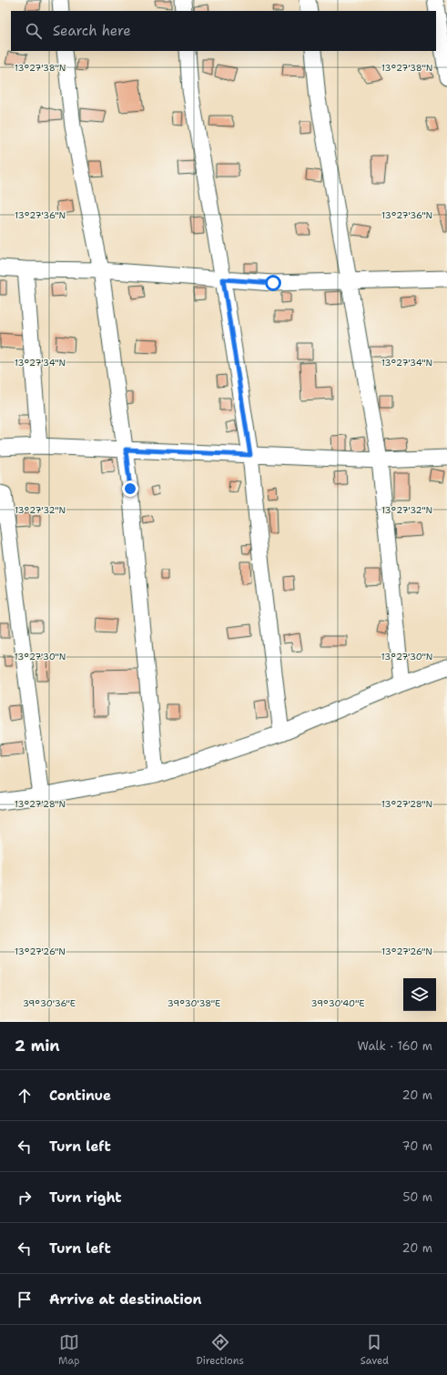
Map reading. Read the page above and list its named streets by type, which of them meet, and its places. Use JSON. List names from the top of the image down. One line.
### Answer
{"page":{"search":"Search here","heading":["2 min","Walk · 160 m"],"list":[["Continue","20 m"],["Turn left","70 m"],["Turn right","50 m"],["Turn left","20 m"],"Arrive at destination"],"nav":["Map","Directions","Saved"]},"coordinates":["13°27'38\"N","13°27'36\"N","13°27'34\"N","13°27'32\"N","13°27'30\"N","13°27'28\"N","13°27'26\"N","39°30'36\"E","39°30'38\"E","39°30'40\"E"]}
